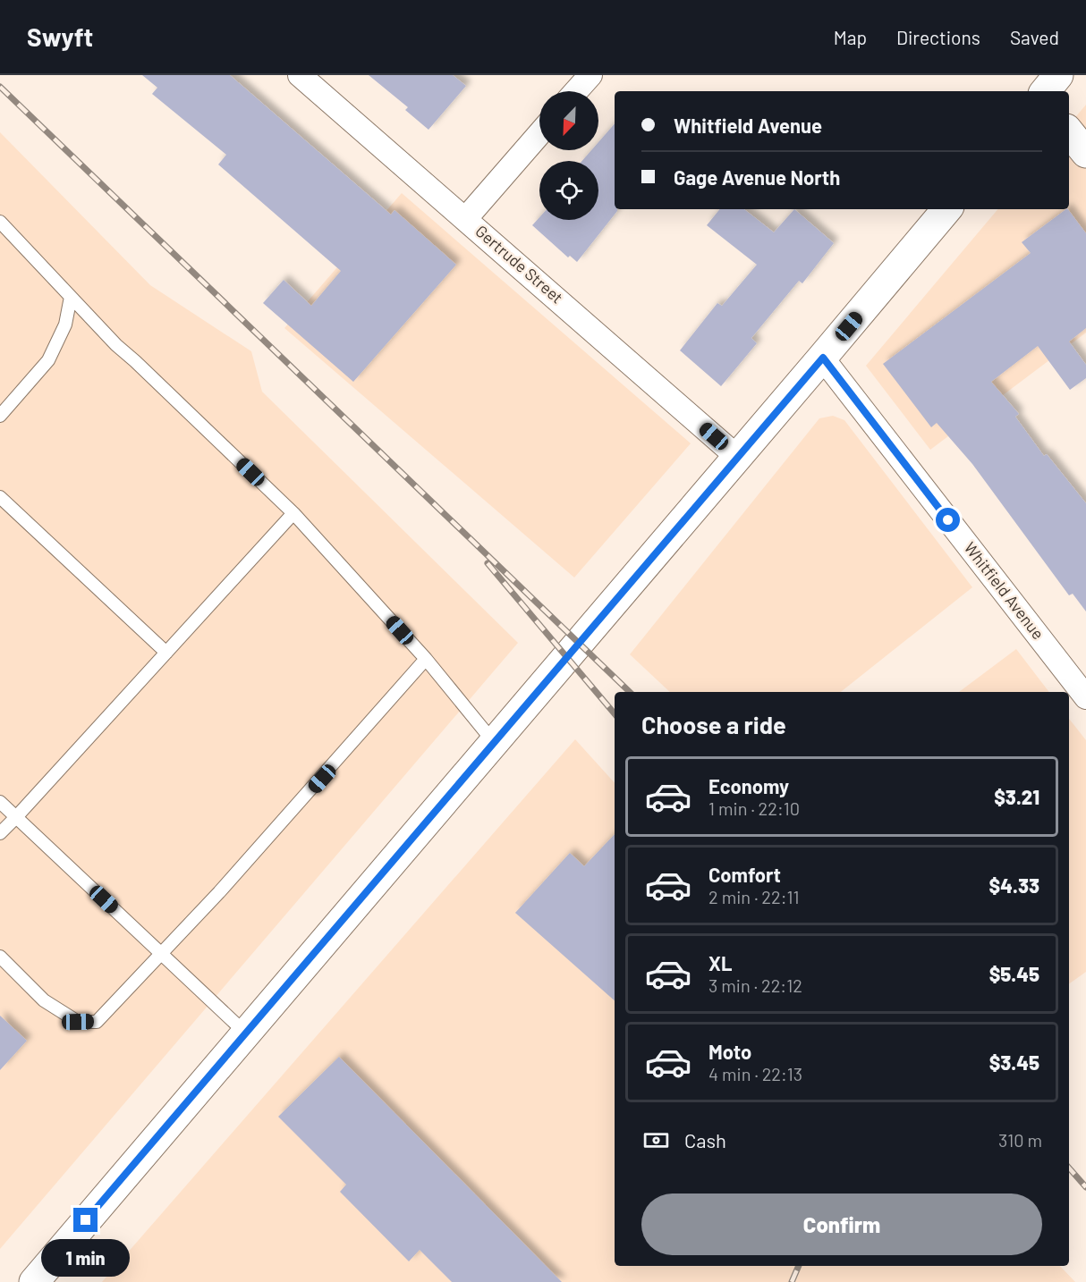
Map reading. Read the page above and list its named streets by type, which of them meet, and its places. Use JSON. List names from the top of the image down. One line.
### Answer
{"streets":{"street":["Gertrude Street","Whitfield Avenue"]},"north":"bottom left","page":{"header":"Swyft","nav":["Map","Directions","Saved"],"banner":["Whitfield Avenue","Gage Avenue North"],"heading":"Choose a ride","list":[{"name":"Economy","note":"1 min · 22:10","value":"$3.21"},{"name":"Comfort","note":"2 min · 22:11","value":"$4.33"},{"name":"XL","note":"3 min · 22:12","value":"$5.45"},{"name":"Moto","note":"4 min · 22:13","value":"$3.45"}],"pay":["Cash","310 m"],"buttons":"Confirm","bubble":"1 min"}}
